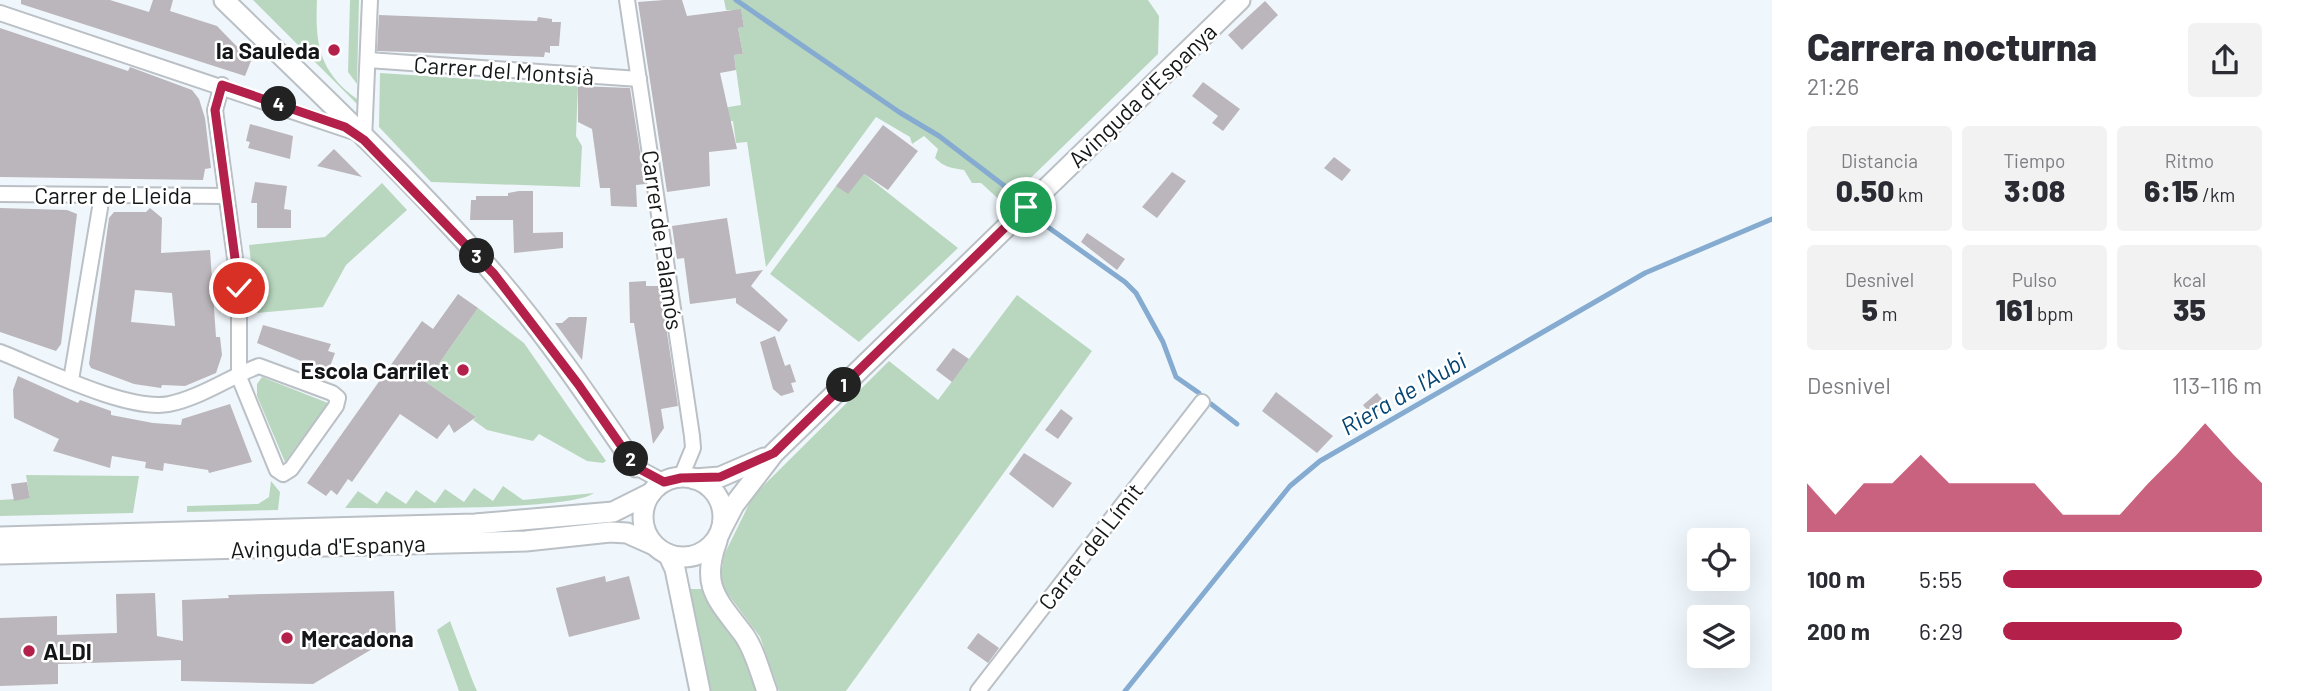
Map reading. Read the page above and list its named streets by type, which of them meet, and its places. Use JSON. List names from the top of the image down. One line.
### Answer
{"streets":{"main road":["Avinguda d'Espanya"],"street":["Carrer del Montsià","Carrer de Lleida","Carrer de Palamós","Carrer del Límit"]},"crossings":[["Carrer del Montsià","Carrer de Palamós"],["Avinguda d'Espanya","Carrer de Palamós"]],"water":["Riera de l'Aubi"],"places":["la Sauleda","Escola Carrilet","Mercadona","ALDI"],"page":{"heading":["Carrera nocturna","21:26"],"pins":["4","3","1","2"],"stats":[["Distancia","0.50 km"],["Tiempo","3:08"],["Ritmo","6:15 /km"],["Desnivel","5 m"],["Pulso","161 bpm"],["kcal","35"]],"chart":["Desnivel","113–116 m"],"list":[{"name":"100 m","note":"5:55"},{"name":"200 m","note":"6:29"}]}}
